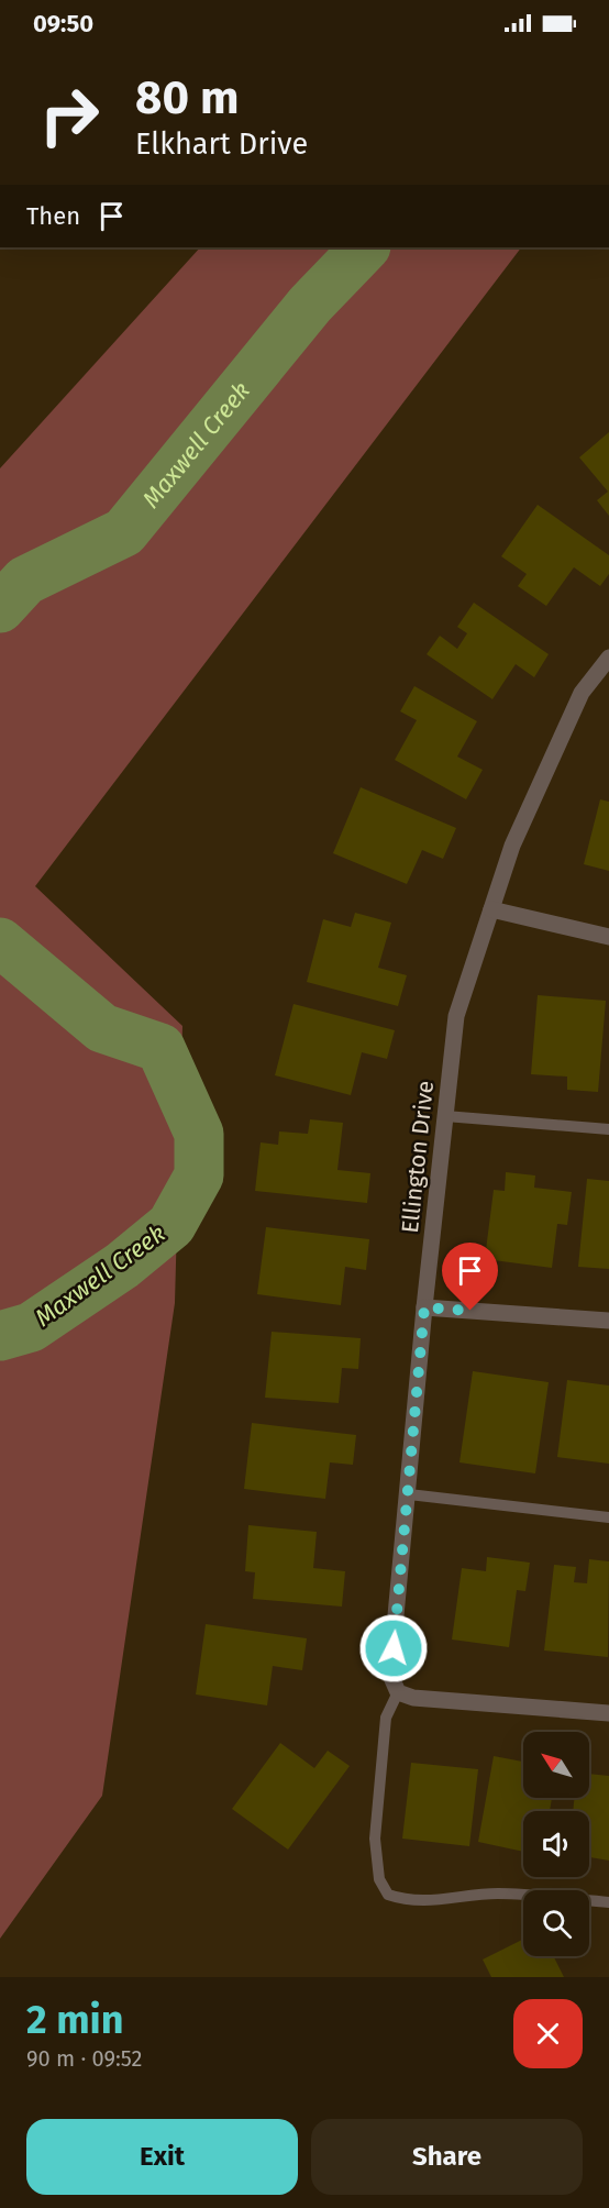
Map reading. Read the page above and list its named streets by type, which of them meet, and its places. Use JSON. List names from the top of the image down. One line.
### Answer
{"streets":{"street":["Ellington Drive"]},"water":["Maxwell Creek"],"north":"top left","page":{"status":"09:50","turn":["80 m","Elkhart Drive"],"then":"Then","heading":["2 min","90 m · 09:52"],"buttons":["Exit","Share"]}}
